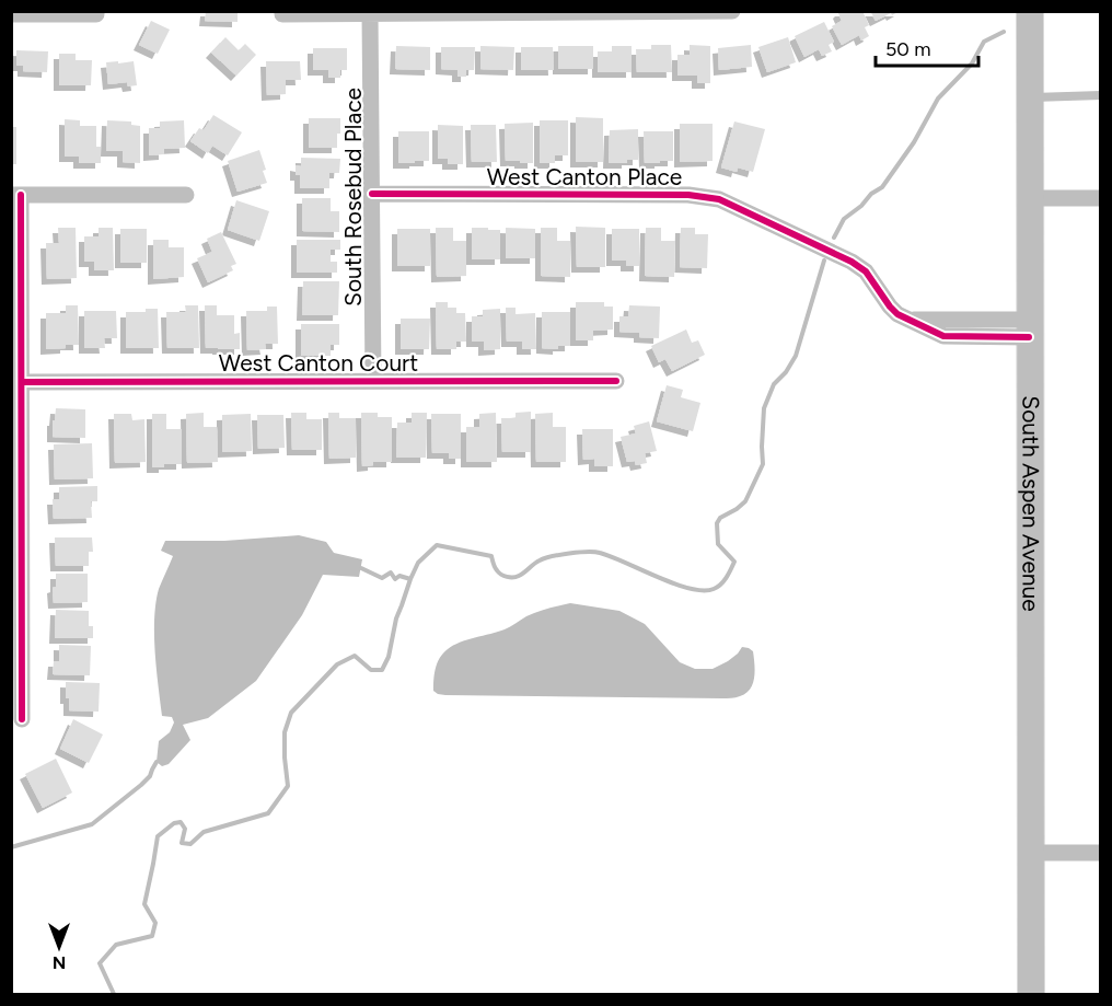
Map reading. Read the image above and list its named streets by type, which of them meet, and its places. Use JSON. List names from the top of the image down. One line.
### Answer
{"streets":{"main road":["South Aspen Avenue"],"street":["West Canton Place","South Rosebud Place","West Canton Court"]},"crossings":[["West Canton Place","South Rosebud Place"],["West Canton Place","South Aspen Avenue"],["South Rosebud Place","West Canton Court"]],"scale_bar":"50 m","north":"bottom"}
